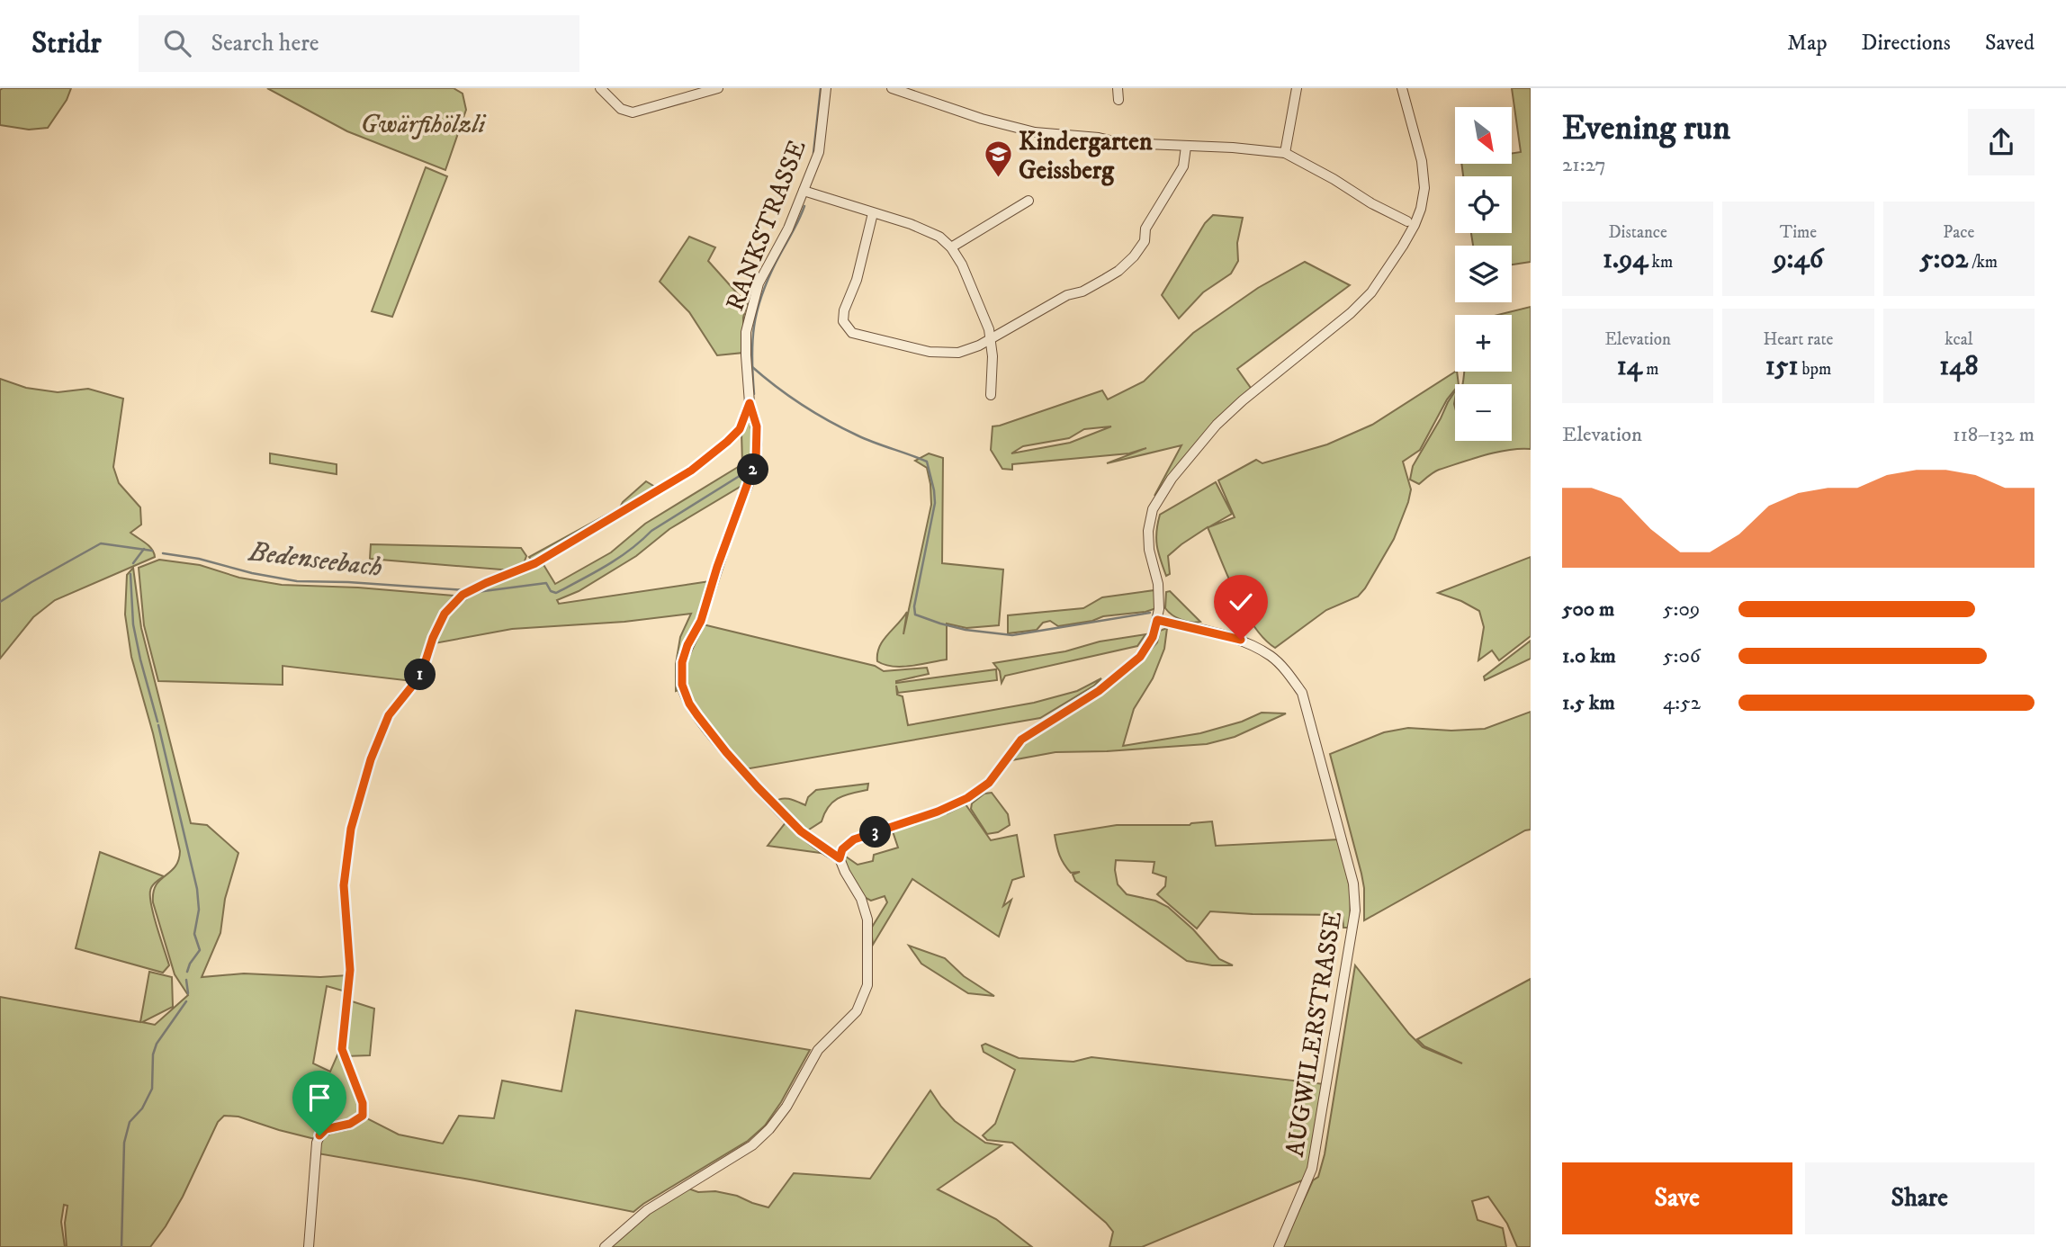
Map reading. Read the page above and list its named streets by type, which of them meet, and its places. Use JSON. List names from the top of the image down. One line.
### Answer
{"streets":{"street":["RANKSTRASSE","AUGWILERSTRASSE"]},"water":["Bedenseebach"],"parks":["Gwärfihölzli"],"places":{"school or university":["Kindergarten Geissberg"]},"north":"bottom right","page":{"header":"Stridr","search":"Search here","nav":["Map","Directions","Saved"],"heading":["Evening run","21:27"],"map_buttons":["+","−"],"stats":[["Distance","1.94 km"],["Time","9:46"],["Pace","5:02 /km"],["Elevation","14 m"],["Heart rate","151 bpm"],["kcal","148"]],"chart":["Elevation","118–132 m"],"pins":["2","1","3"],"list":[{"name":"500 m","note":"5:09"},{"name":"1.0 km","note":"5:06"},{"name":"1.5 km","note":"4:52"}],"buttons":["Save","Share"]}}
